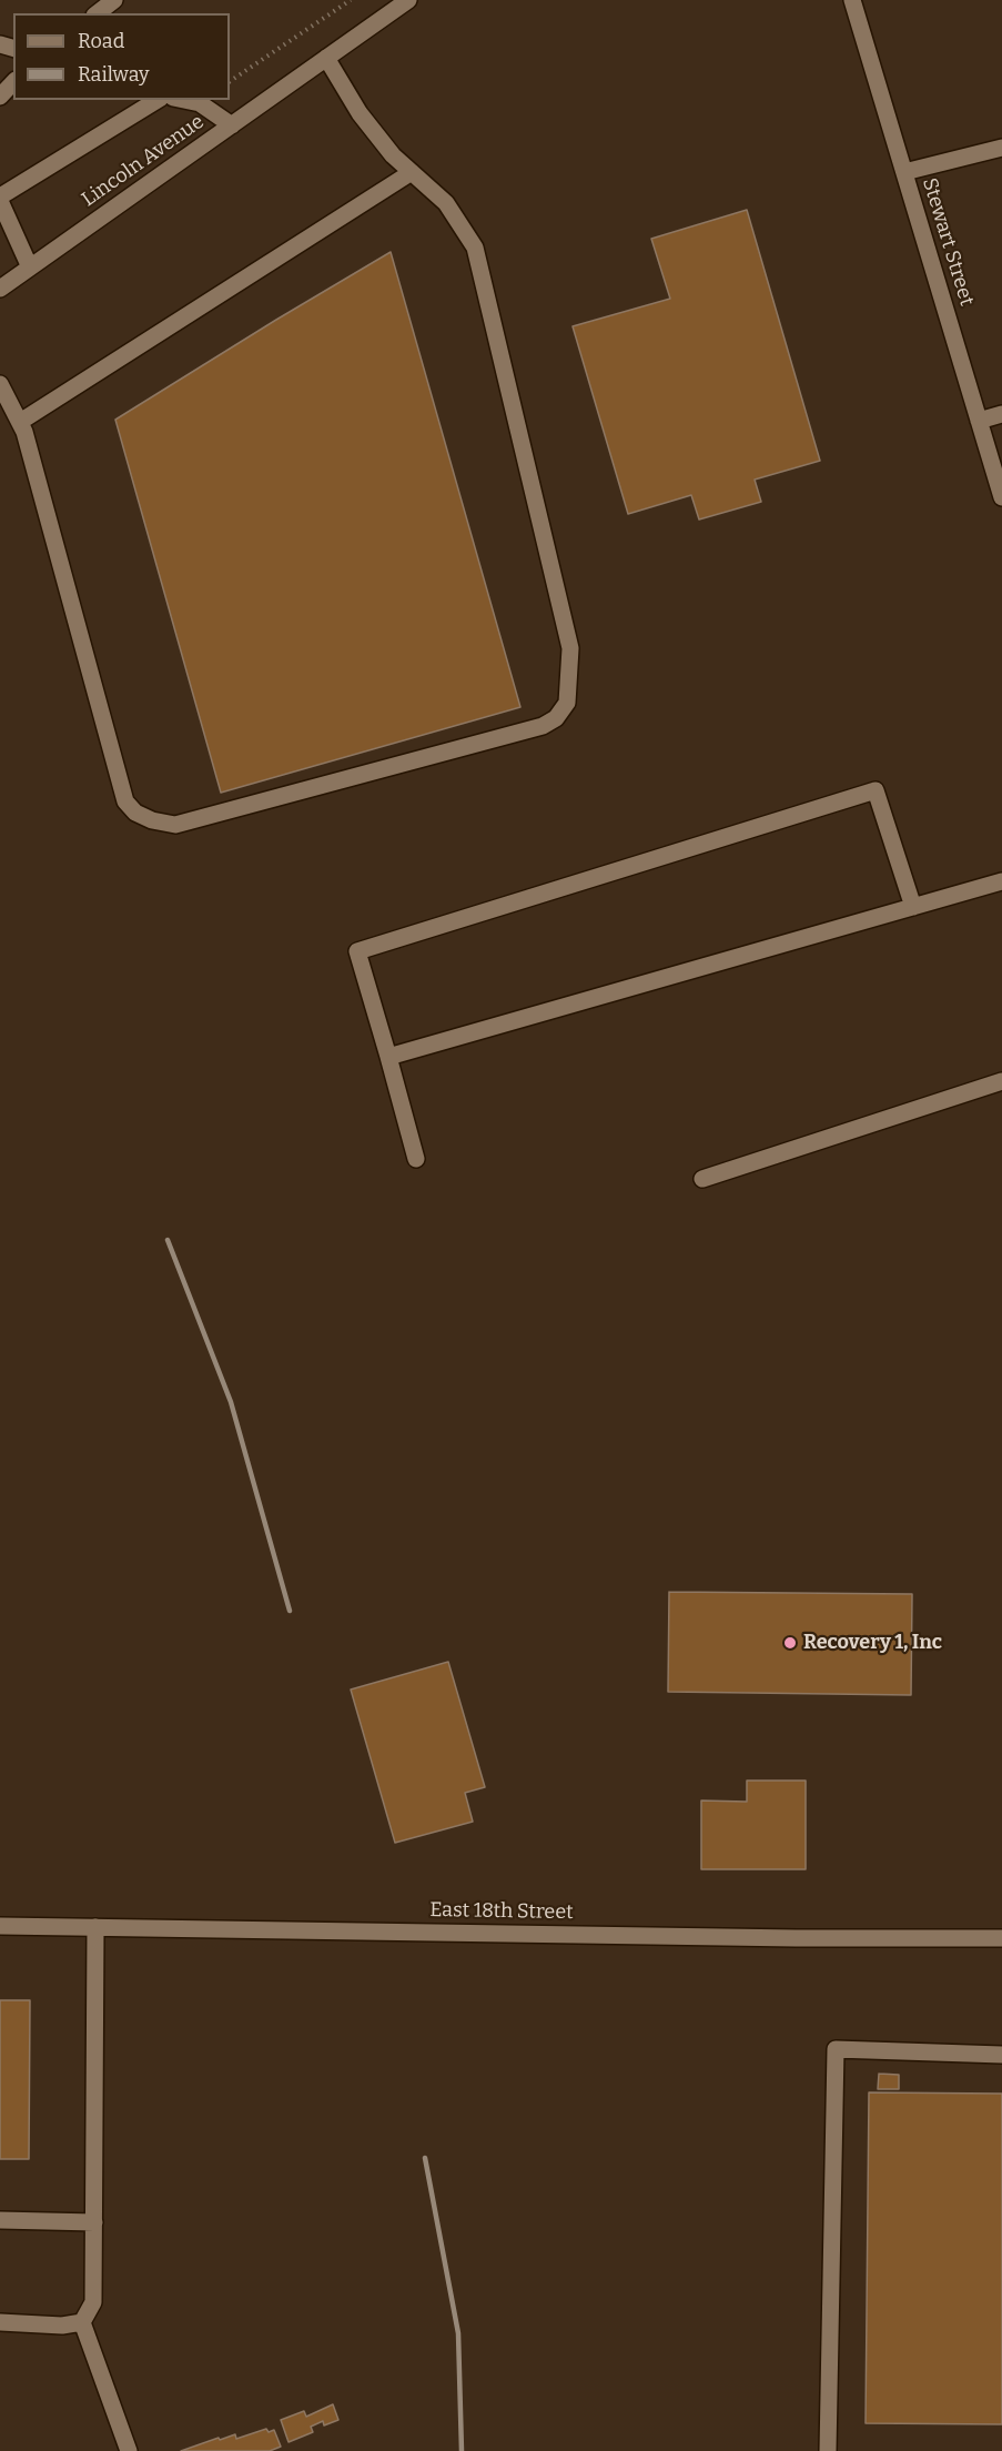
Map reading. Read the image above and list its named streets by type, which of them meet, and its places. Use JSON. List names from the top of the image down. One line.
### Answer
{"streets":{"street":["Lincoln Avenue","Stewart Street","East 18th Street"]},"places":["Recovery 1, Inc"],"legend":["Road","Railway"]}
